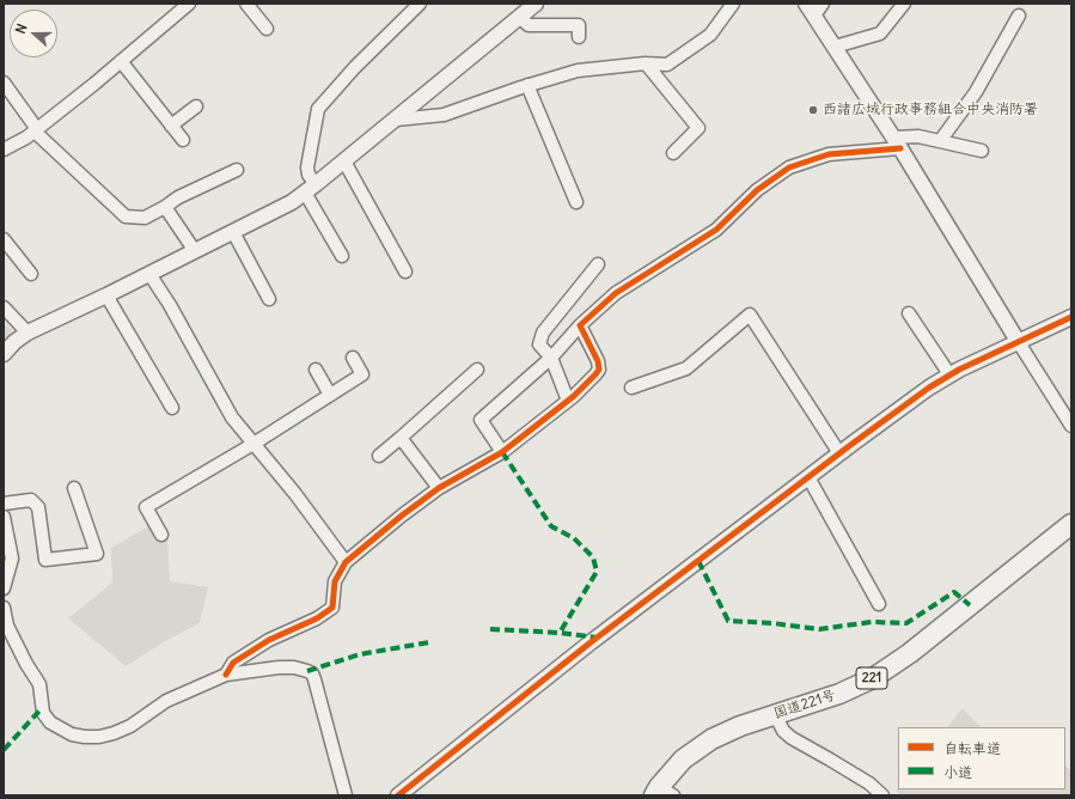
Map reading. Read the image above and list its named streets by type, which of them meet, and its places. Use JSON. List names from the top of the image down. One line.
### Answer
{"streets":{"highway":["221","国道221号"]},"places":["西諸広域行政事務組合中央消防署"],"legend":["自転車道","小道"],"north":"left"}
